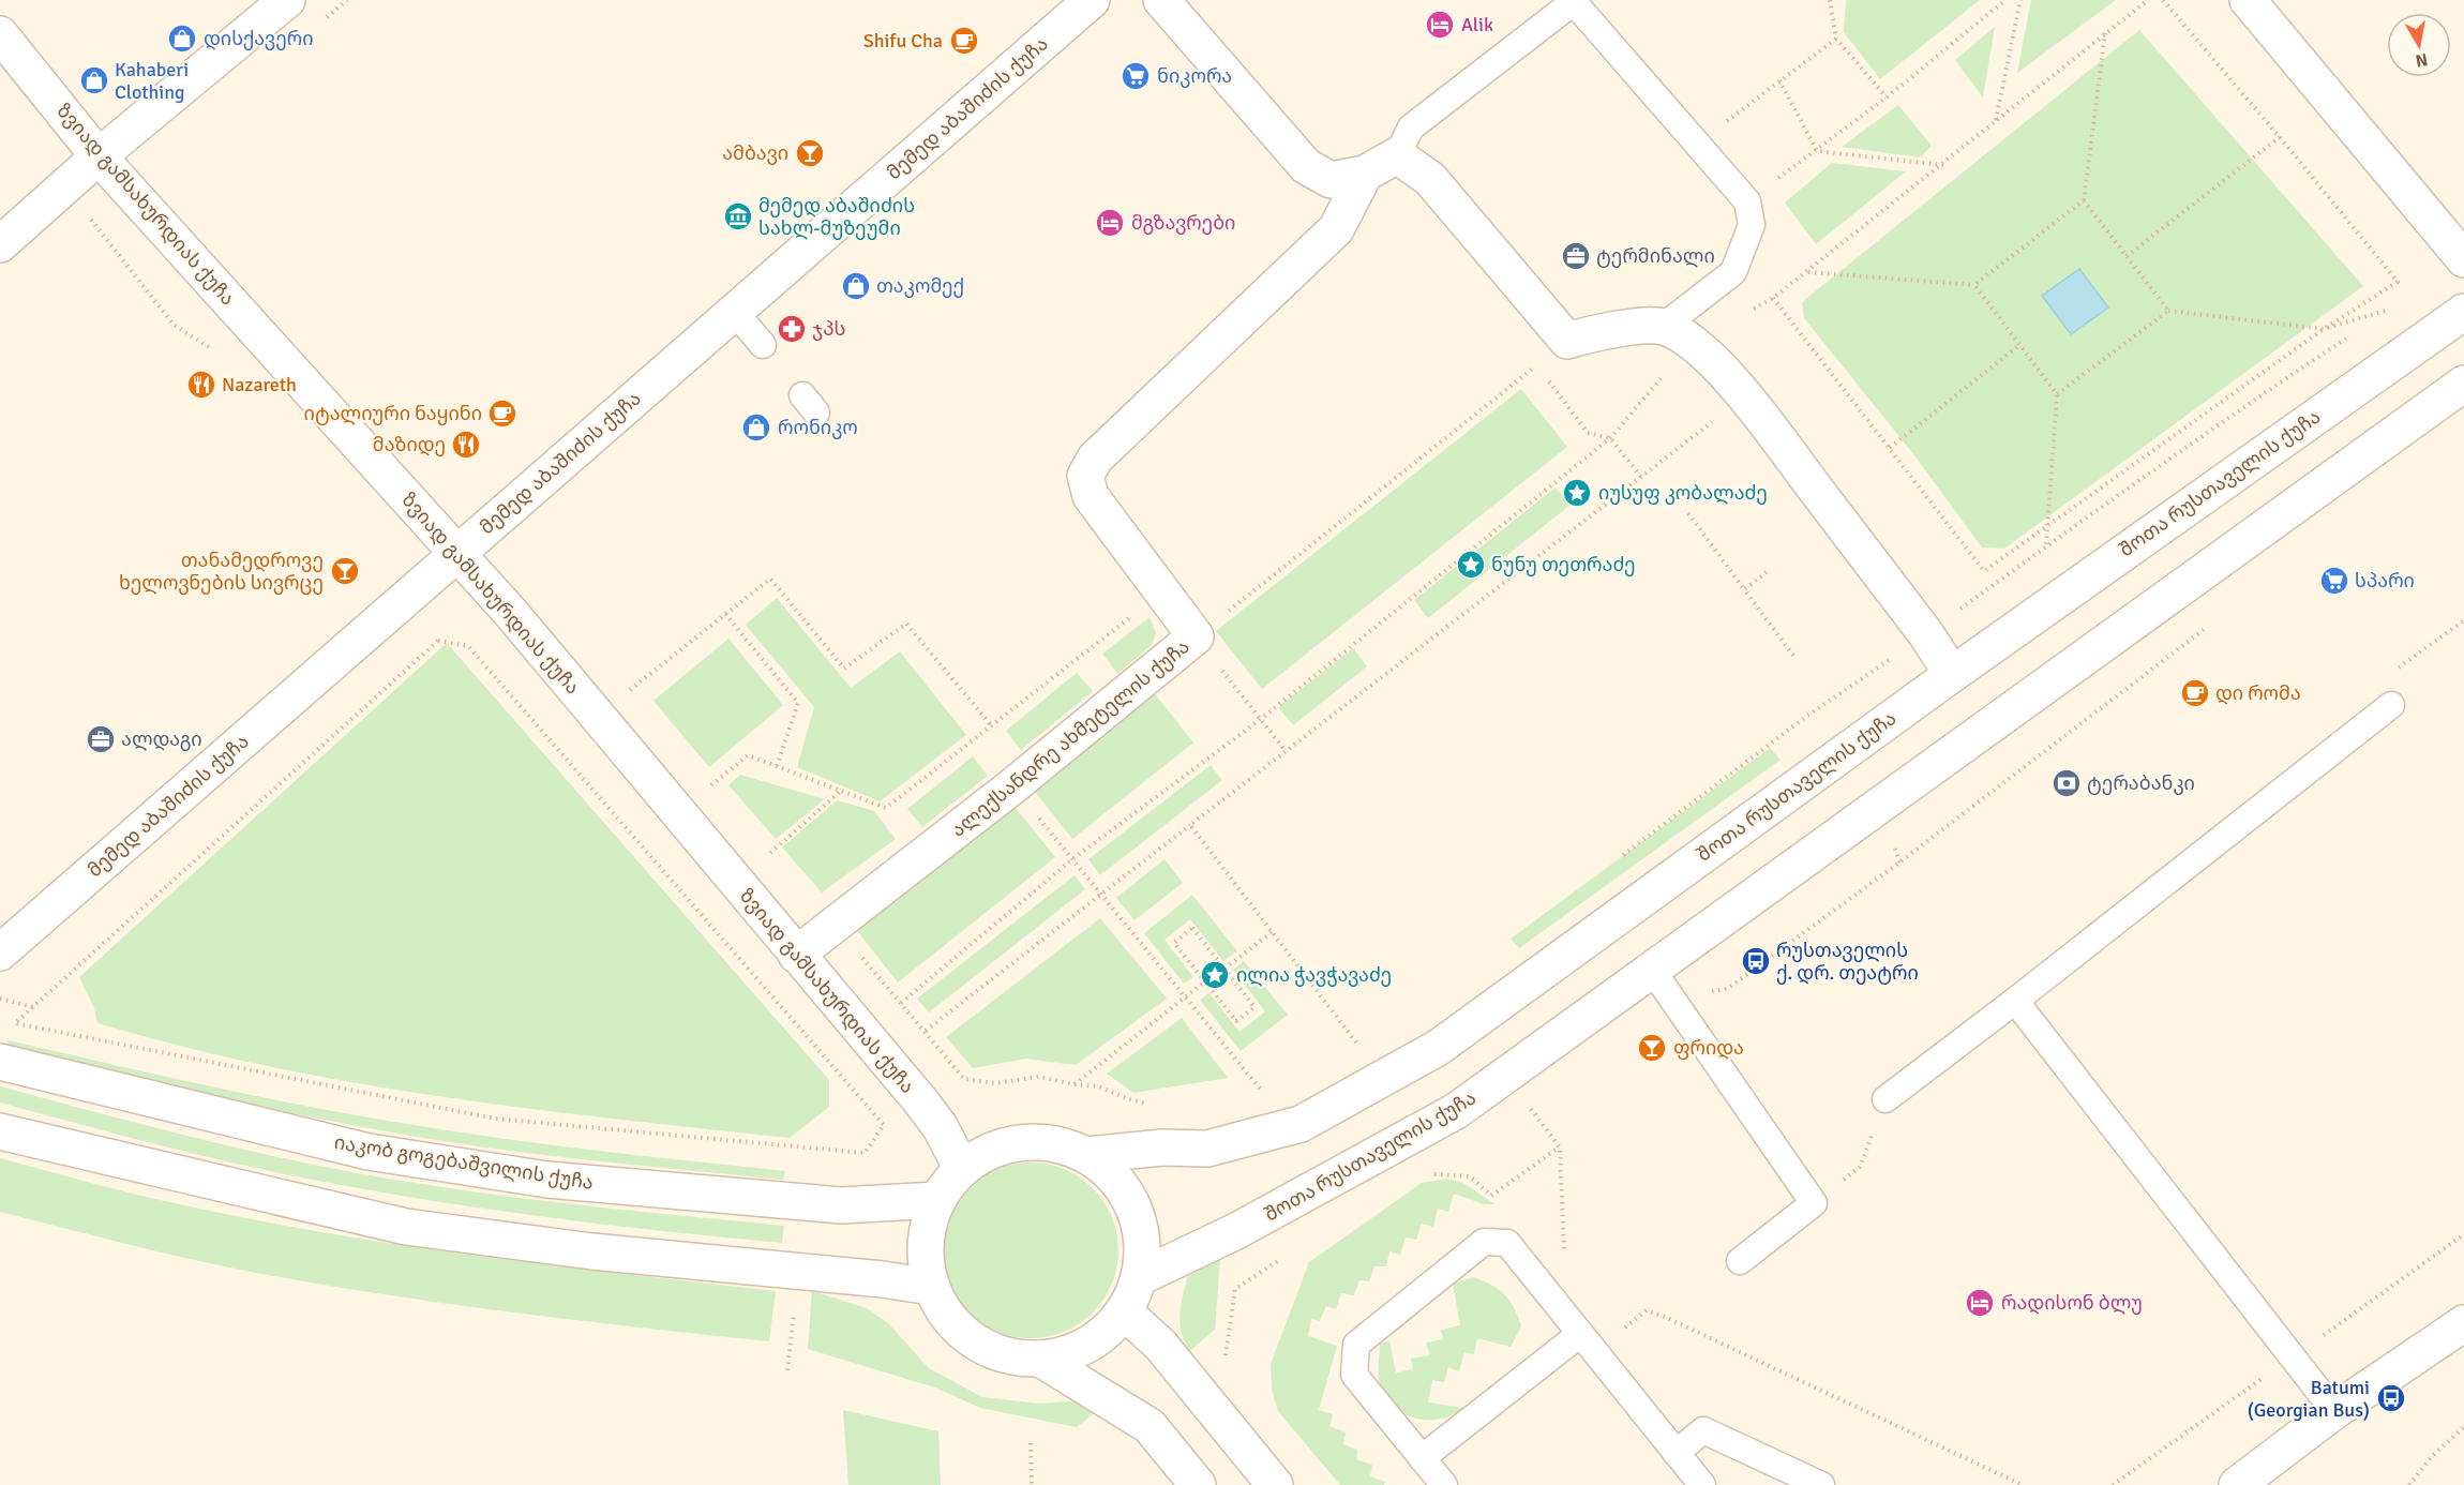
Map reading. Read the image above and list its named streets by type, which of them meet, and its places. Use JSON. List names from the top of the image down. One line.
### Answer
{"streets":{"street":["მემედ აბაშიძის ქუჩა","ზვიად გამსახურდიას ქუჩა","შოთა რუსთაველის ქუჩა","ალექსანდრე ახმეტელის ქუჩა","იაკობ გოგებაშვილის ქუჩა"]},"crossings":[["მემედ აბაშიძის ქუჩა","ზვიად გამსახურდიას ქუჩა"],["ზვიად გამსახურდიას ქუჩა","შოთა რუსთაველის ქუჩა"],["ზვიად გამსახურდიას ქუჩა","ალექსანდრე ახმეტელის ქუჩა"],["ზვიად გამსახურდიას ქუჩა","იაკობ გოგებაშვილის ქუჩა"],["შოთა რუსთაველის ქუჩა","იაკობ გოგებაშვილის ქუჩა"]],"places":{"hotel":["Alik","მგზავრები","რადისონ ბლუ"],"shop":["დისქავერი","Kahaberi Clothing","თაკომექ","რონიკო"],"cafe":["Shifu Cha","იტალიური ნაყინი","დი რომა"],"supermarket":["ნიკორა","სპარი"],"bar":["ამბავი","თანამედროვე ხელოვნების სივრცე","ფრიდა"],"museum":["მემედ აბაშიძის სახლ-მუზეუმი"],"office":["ტერმინალი","ალდაგი"],"pharmacy":["ჯპს"],"restaurant":["Nazareth","მაზიდე"],"place":["იუსუფ კობალაძე","ნუნუ თეთრაძე","ილია ჭავჭავაძე"],"bank":["ტერაბანკი"],"bus stop":["რუსთაველის ქ. დრ. თეატრი","Batumi (Georgian Bus)"]},"north":"bottom"}
